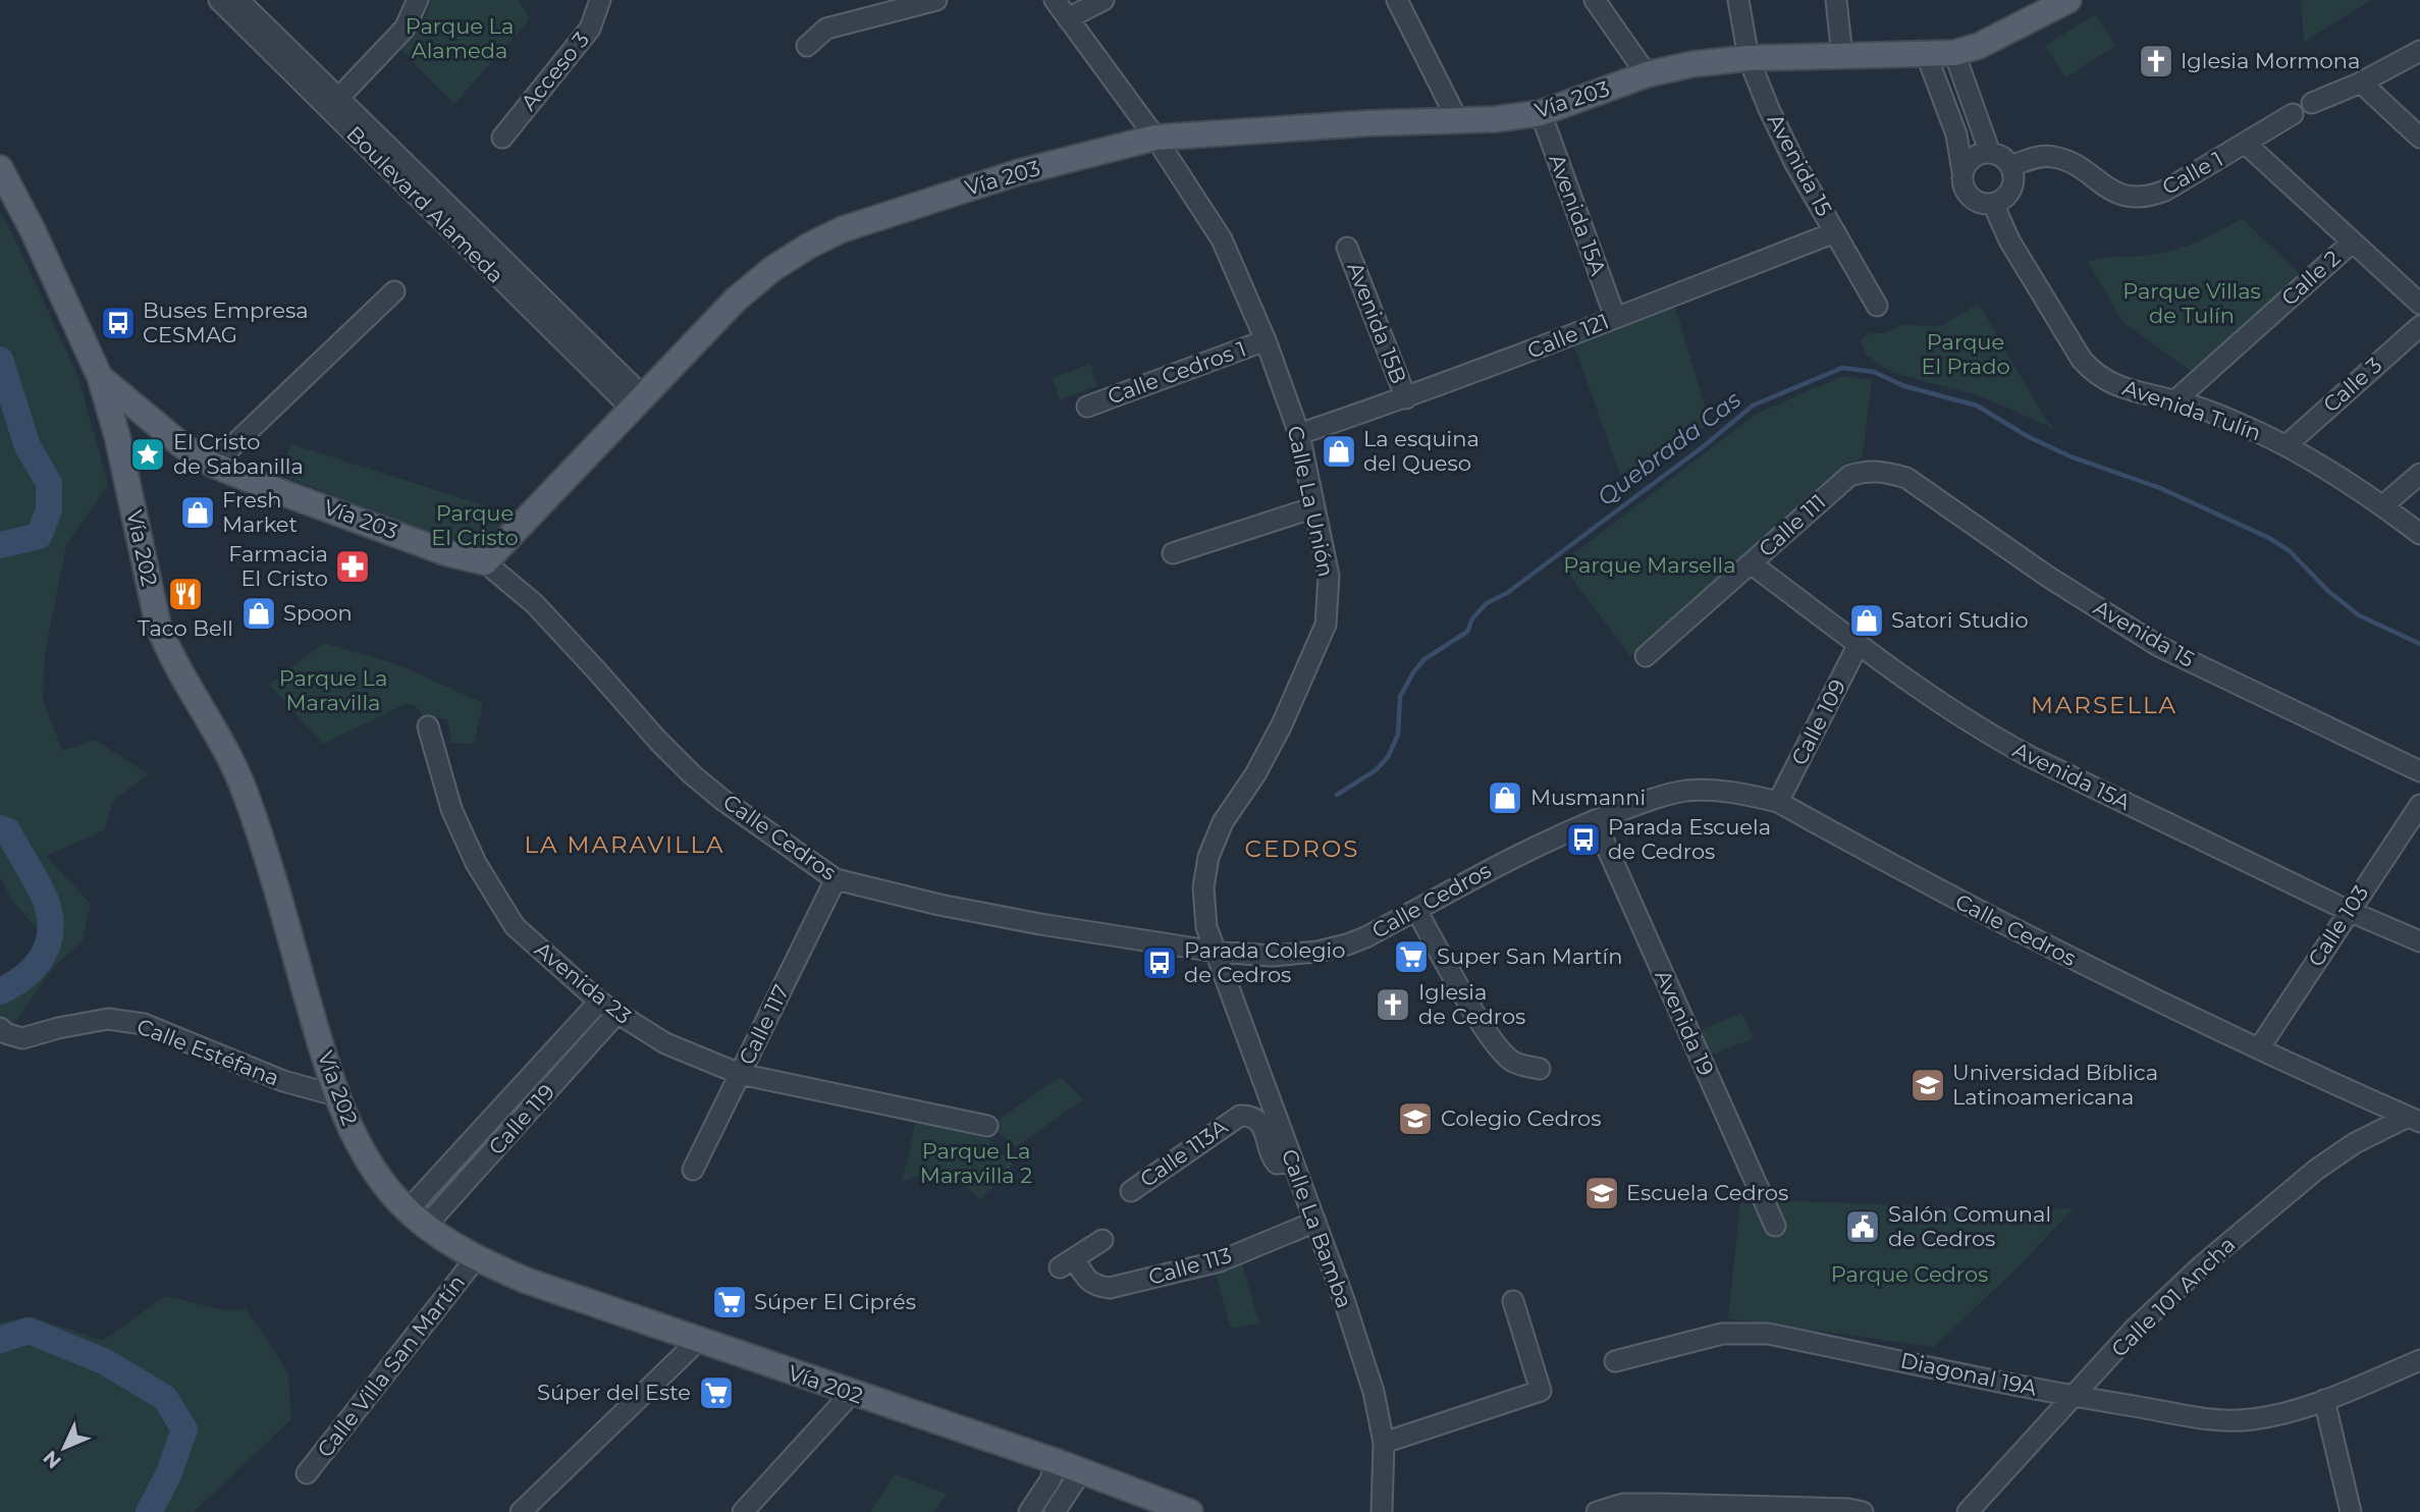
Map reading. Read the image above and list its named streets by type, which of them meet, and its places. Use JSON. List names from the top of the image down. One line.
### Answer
{"streets":{"main road":["Vía 203","Vía 202"],"street":["Acceso 3","Avenida 15","Calle 1","Boulevard Alameda","Avenida 15A","Calle 2","Avenida 15B","Calle 121","Calle Cedros 1","Calle 3","Avenida Tulín","Calle La Unión","Calle 111","Calle 109","Calle Cedros","Calle 103","Avenida 23","Avenida 19","Calle 117","Calle Estéfana","Calle 119","Calle 113A","Calle La Bamba","Calle 113","Calle 101 Ancha","Calle Villa San Martín","Diagonal 19A"]},"crossings":[["Vía 203","Avenida 15"],["Vía 203","Boulevard Alameda"],["Vía 203","Avenida 15A"],["Vía 203","Calle La Unión"],["Vía 203","Vía 202"],["Vía 203","Calle Cedros"],["Avenida 15","Calle 121"],["Avenida 15","Calle 111"],["Calle 1","Avenida Tulín"],["Avenida 15A","Calle 121"],["Avenida 15A","Calle 111"],["Avenida 15A","Calle 109"],["Avenida 15A","Calle 103"],["Calle 2","Avenida Tulín"],["Avenida 15B","Calle 121"],["Calle 121","Calle La Unión"],["Calle Cedros 1","Calle La Unión"],["Calle 3","Avenida Tulín"],["Calle La Unión","Calle Cedros"],["Calle La Unión","Calle La Bamba"],["Vía 202","Calle Estéfana"],["Vía 202","Calle 119"],["Vía 202","Calle Villa San Martín"],["Calle 109","Calle Cedros"],["Calle Cedros","Calle 103"],["Calle Cedros","Avenida 19"],["Calle Cedros","Calle 117"],["Calle Cedros","Calle La Bamba"],["Calle Cedros","Calle 101 Ancha"],["Avenida 23","Calle 117"],["Avenida 23","Calle 119"],["Calle 113A","Calle La Bamba"],["Calle La Bamba","Calle 113"],["Calle 101 Ancha","Diagonal 19A"]],"districts":["MARSELLA","LA MARAVILLA","CEDROS"],"water":["Quebrada Cas"],"parks":["Parque La Alameda","Parque Villas de Tulín","Parque El Prado","Parque El Cristo","Parque Marsella","Parque La Maravilla","Parque La Maravilla 2","Parque Cedros"],"places":{"church":["Iglesia Mormona","Iglesia de Cedros"],"bus stop":["Buses Empresa CESMAG","Parada Escuela de Cedros","Parada Colegio de Cedros"],"shop":["La esquina del Queso","Fresh Market","Spoon","Satori Studio","Musmanni"],"place":["El Cristo de Sabanilla"],"pharmacy":["Farmacia El Cristo"],"restaurant":["Taco Bell"],"supermarket":["Super San Martín","Súper El Ciprés","Súper del Este"],"school or university":["Universidad Bíblica Latinoamericana","Colegio Cedros","Escuela Cedros"],"public building":["Salón Comunal de Cedros"]},"north":"bottom left"}
